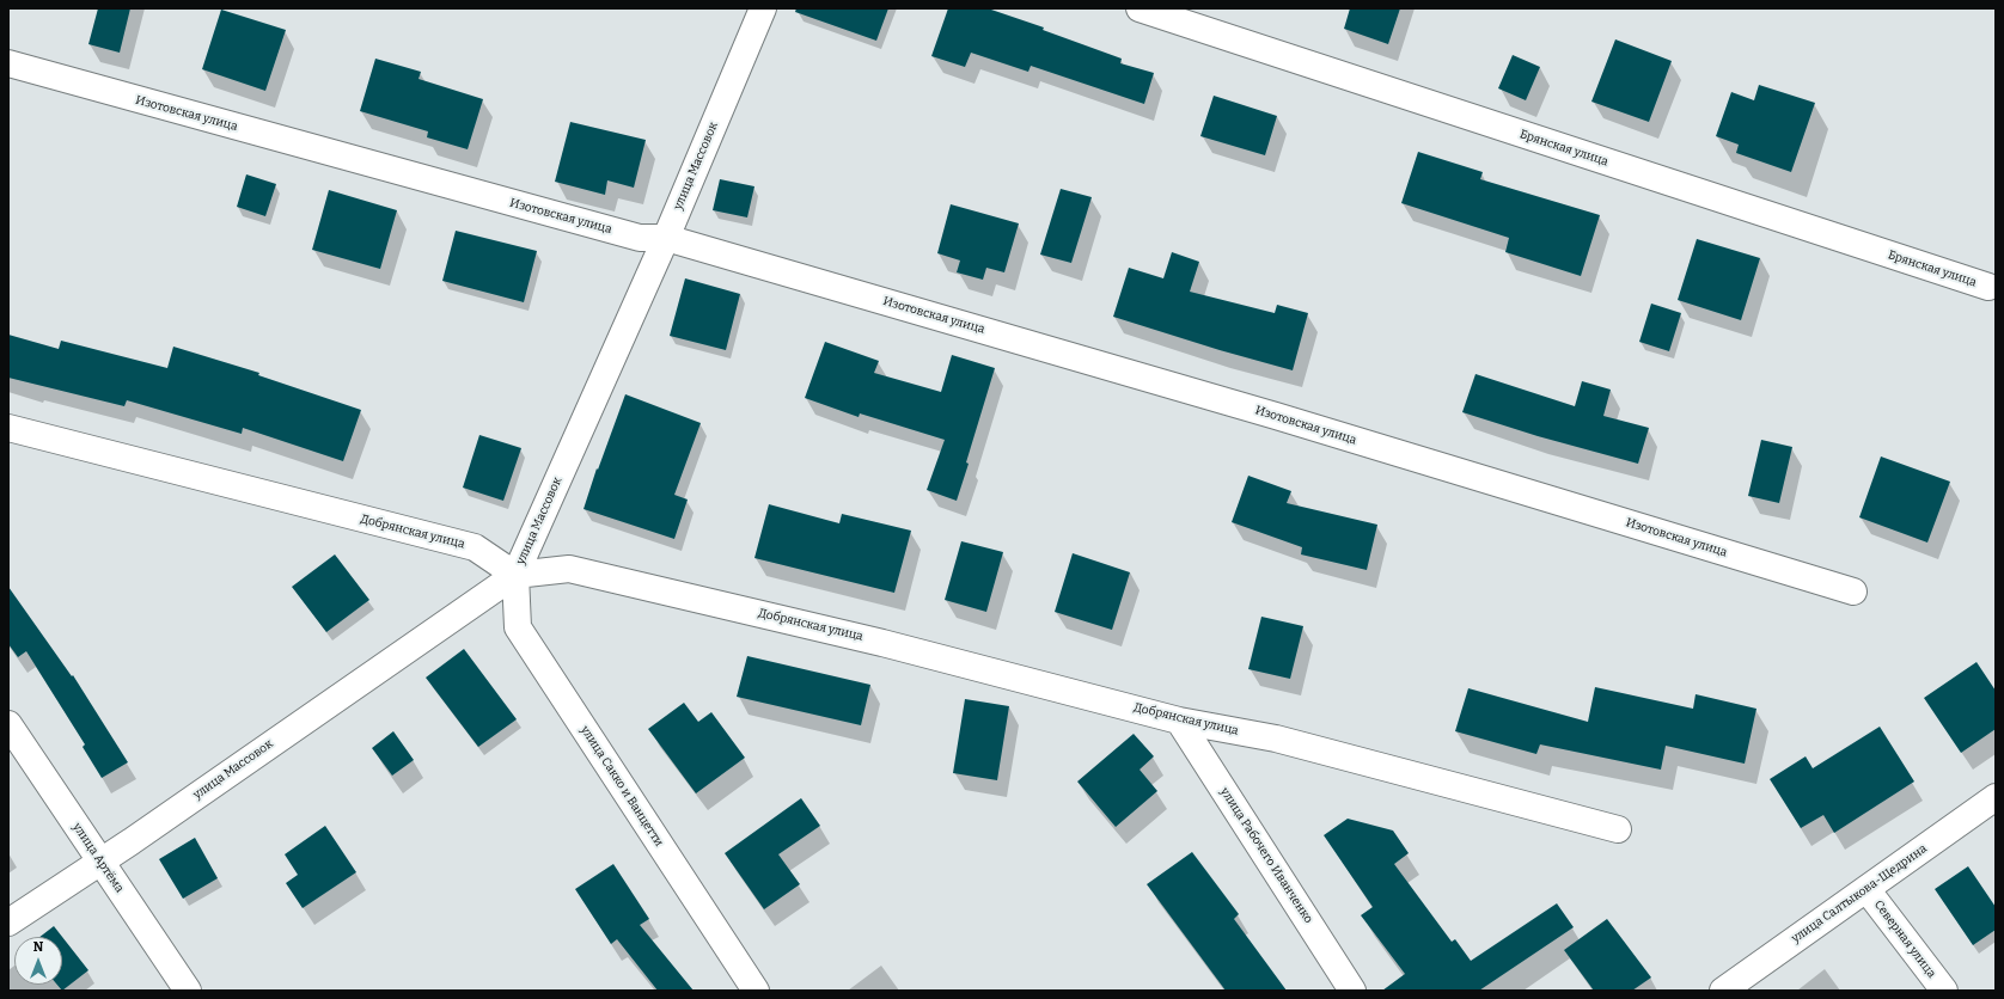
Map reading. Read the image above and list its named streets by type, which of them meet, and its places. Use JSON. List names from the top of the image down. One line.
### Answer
{"streets":{"street":["Изотовская улица","Брянская улица","улица Массовок","Добрянская улица","улица Сакко и Ванцетти","улица Рабочего Иванченко","улица Артёма","улица Салтыкова-Щедрина","Северная улица"]},"crossings":[["Изотовская улица","улица Массовок"],["улица Массовок","Добрянская улица"],["улица Массовок","улица Сакко и Ванцетти"],["улица Массовок","улица Артёма"],["Добрянская улица","улица Сакко и Ванцетти"],["Добрянская улица","улица Рабочего Иванченко"],["улица Салтыкова-Щедрина","Северная улица"]],"north":"top"}
